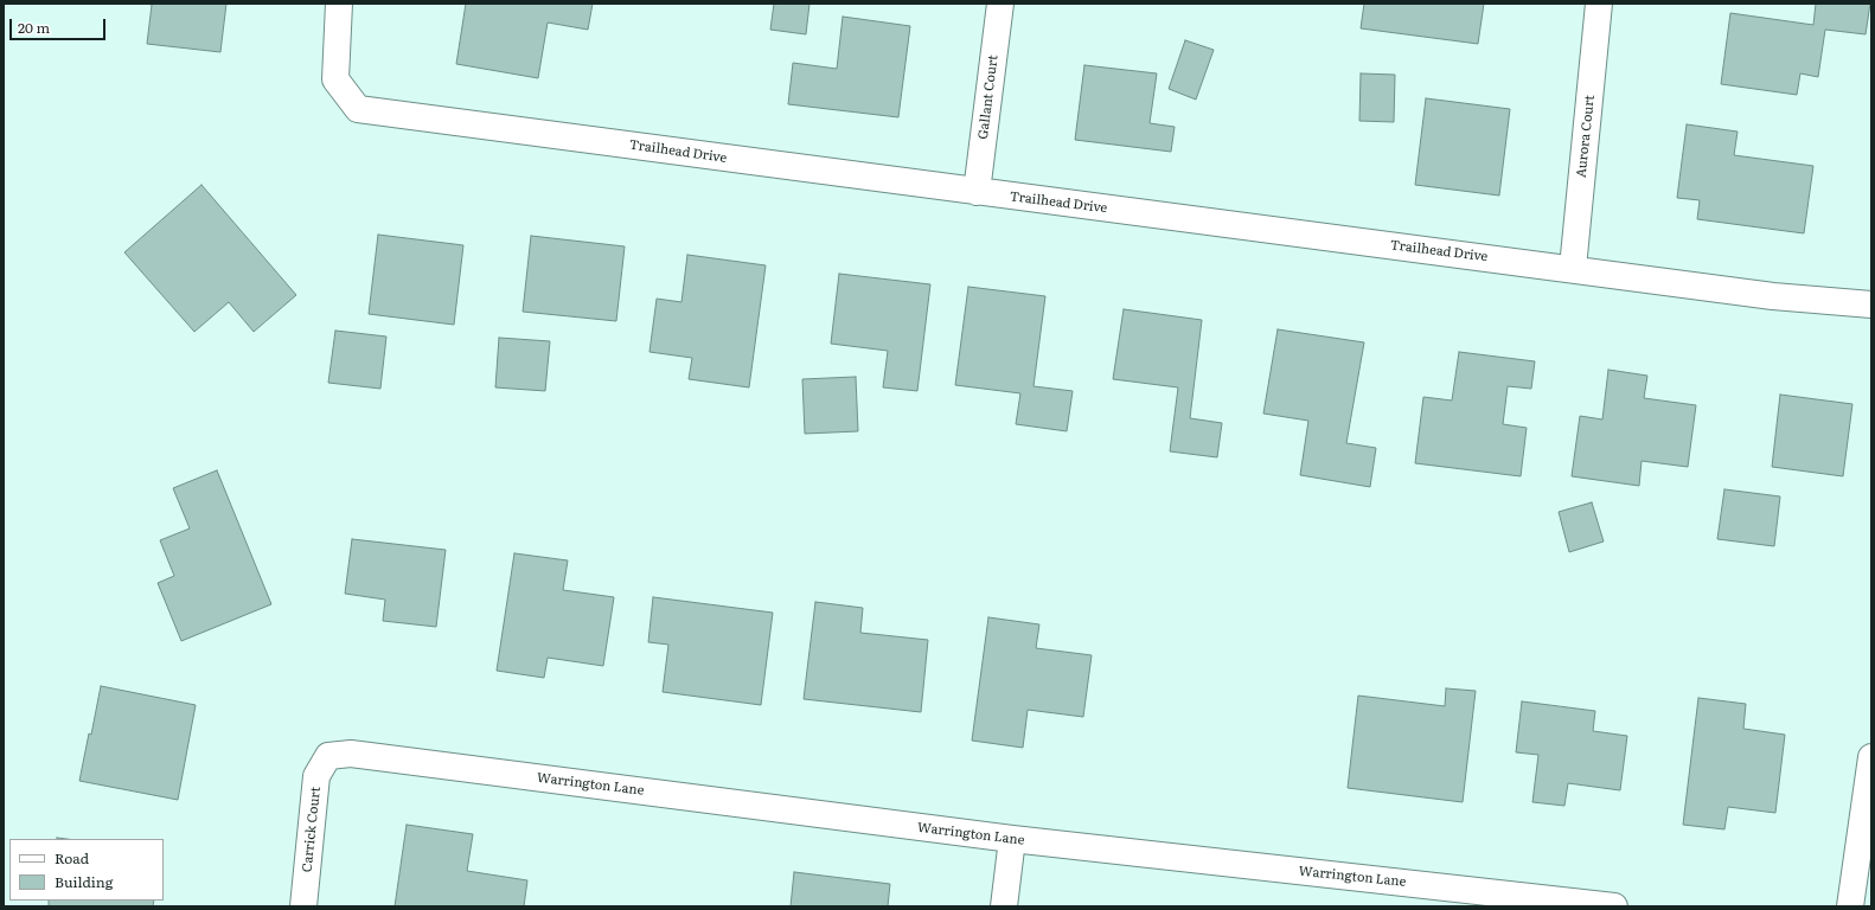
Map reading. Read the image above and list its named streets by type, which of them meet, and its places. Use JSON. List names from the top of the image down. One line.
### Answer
{"streets":{"street":["Gallant Court","Aurora Court","Trailhead Drive","Warrington Lane","Carrick Court"]},"crossings":[["Gallant Court","Trailhead Drive"],["Aurora Court","Trailhead Drive"],["Warrington Lane","Carrick Court"]],"legend":["Road","Building"],"scale_bar":"20 m"}
